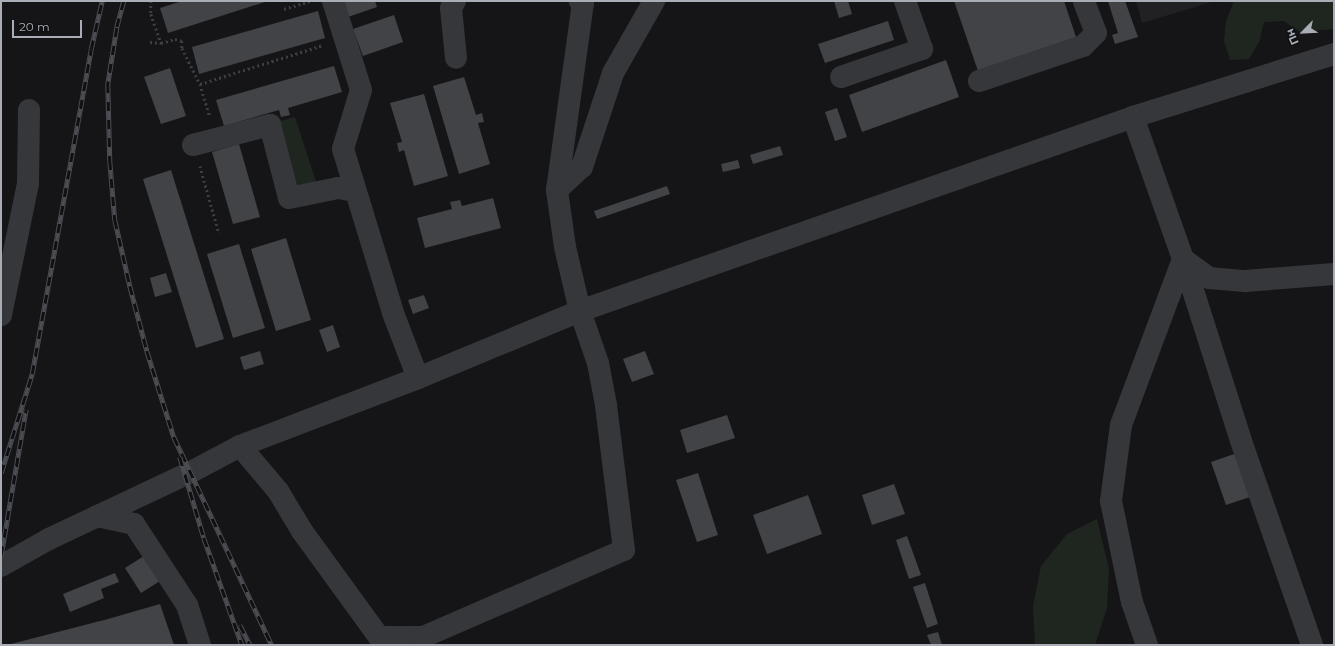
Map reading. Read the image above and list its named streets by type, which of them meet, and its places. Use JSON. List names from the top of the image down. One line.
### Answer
{"scale_bar":"20 m","north":"bottom left"}
